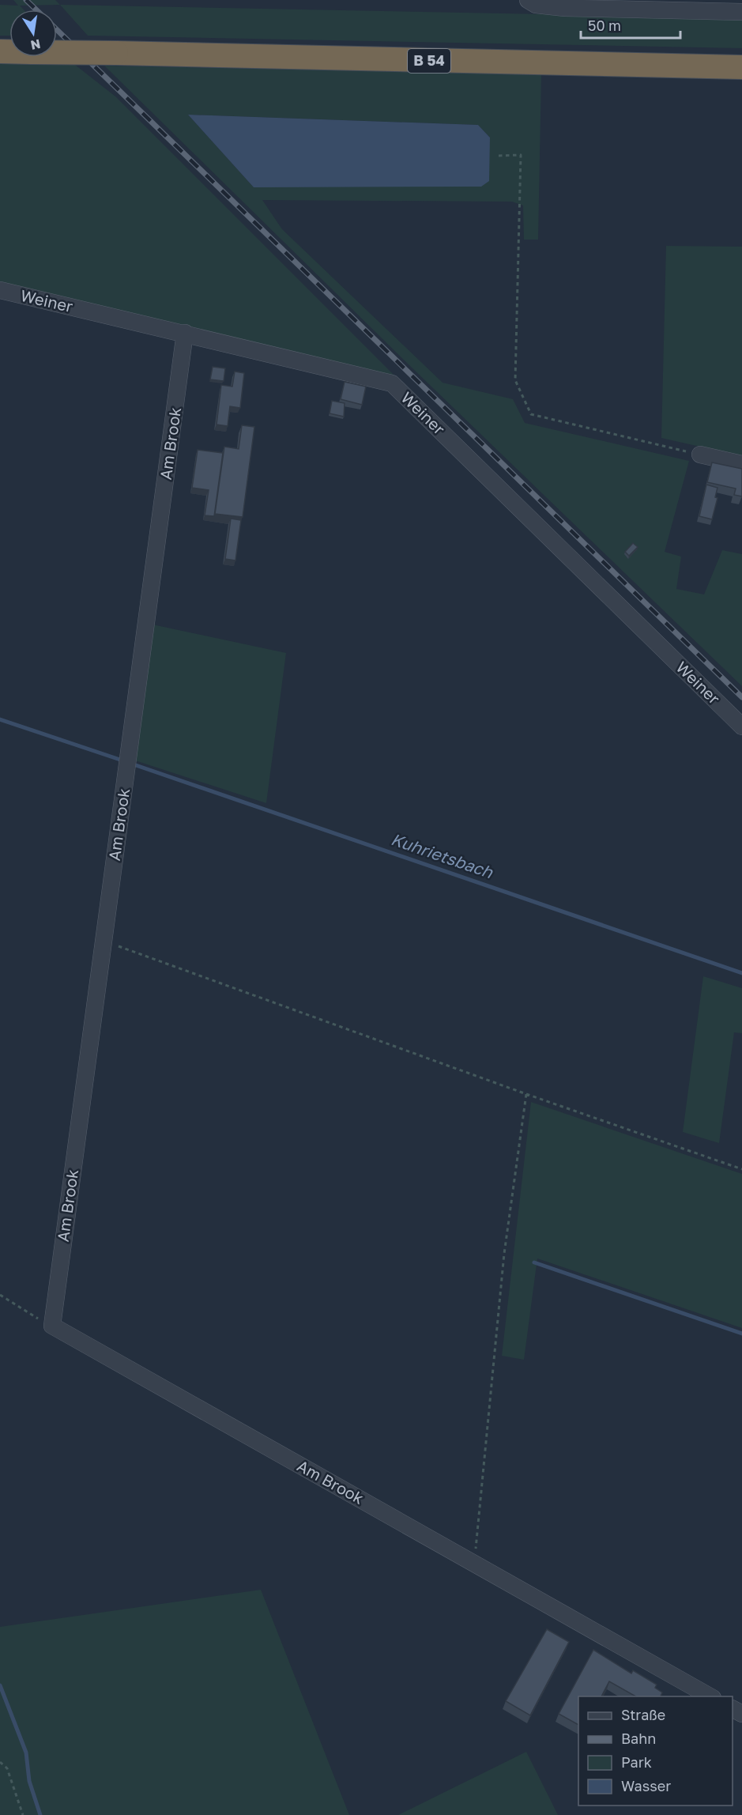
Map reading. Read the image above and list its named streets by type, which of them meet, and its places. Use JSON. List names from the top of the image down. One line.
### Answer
{"streets":{"highway":["B 54"],"street":["Weiner","Am Brook"]},"crossings":[["Weiner","Am Brook"]],"water":["Kuhrietsbach"],"legend":["Straße","Bahn","Park","Wasser"],"scale_bar":"50 m","north":"bottom"}
